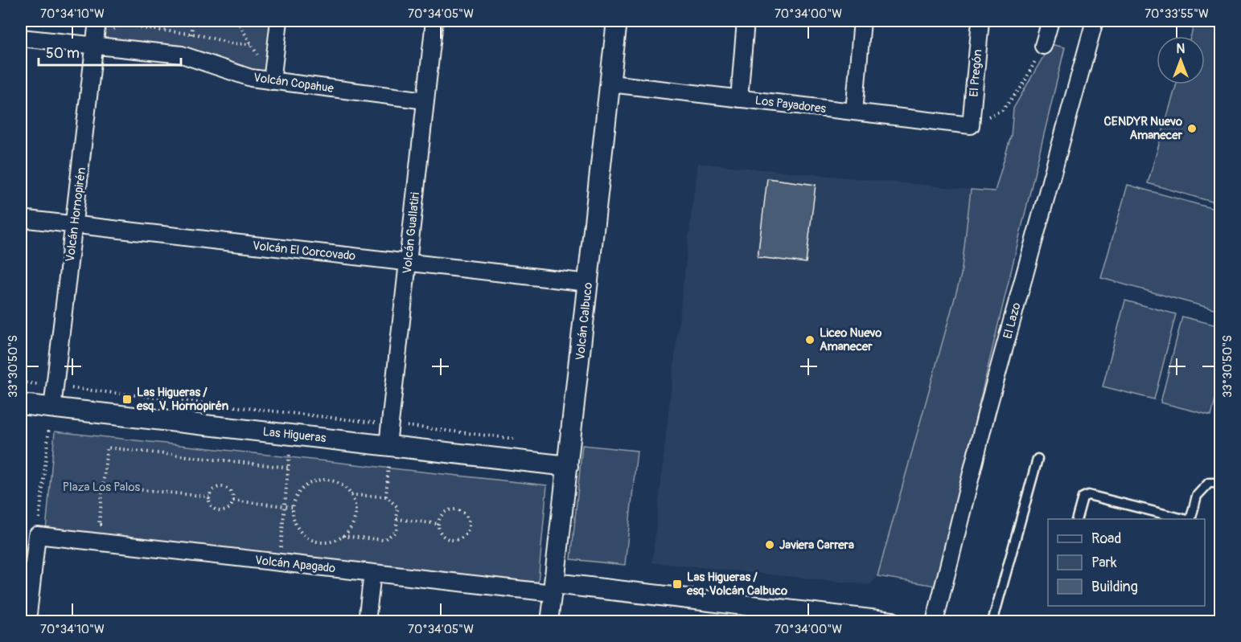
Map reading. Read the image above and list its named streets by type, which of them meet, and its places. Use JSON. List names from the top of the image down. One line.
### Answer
{"streets":{"street":["El Pregón","Volcán Copahue","Los Payadores","Volcán Hornopirén","Volcán Guallatiri","Volcán El Corcovado","El Lazo","Volcán Calbuco","Las Higueras","Volcán Apagado"]},"crossings":[["El Pregón","Los Payadores"],["Volcán Copahue","Volcán Hornopirén"],["Volcán Copahue","Volcán Guallatiri"],["Los Payadores","Volcán Calbuco"],["Volcán Hornopirén","Volcán El Corcovado"],["Volcán Hornopirén","Las Higueras"],["Volcán Guallatiri","Volcán El Corcovado"],["Volcán Guallatiri","Las Higueras"],["Volcán El Corcovado","Volcán Calbuco"],["Volcán Calbuco","Las Higueras"],["Volcán Calbuco","Volcán Apagado"]],"parks":["Plaza Los Palos"],"places":{"other":["CENDYR Nuevo Amanecer","Liceo Nuevo Amanecer","Javiera Carrera"],"transit":["Las Higueras / esq. V. Hornopirén","Las Higueras / esq. Volcán Calbuco"]},"legend":["Road","Park","Building"],"scale_bar":"50 m","north":"top","coordinates":["70°34'10\"W","70°34'05\"W","70°34'00\"W","70°33'55\"W","33°30'50\"S"]}
